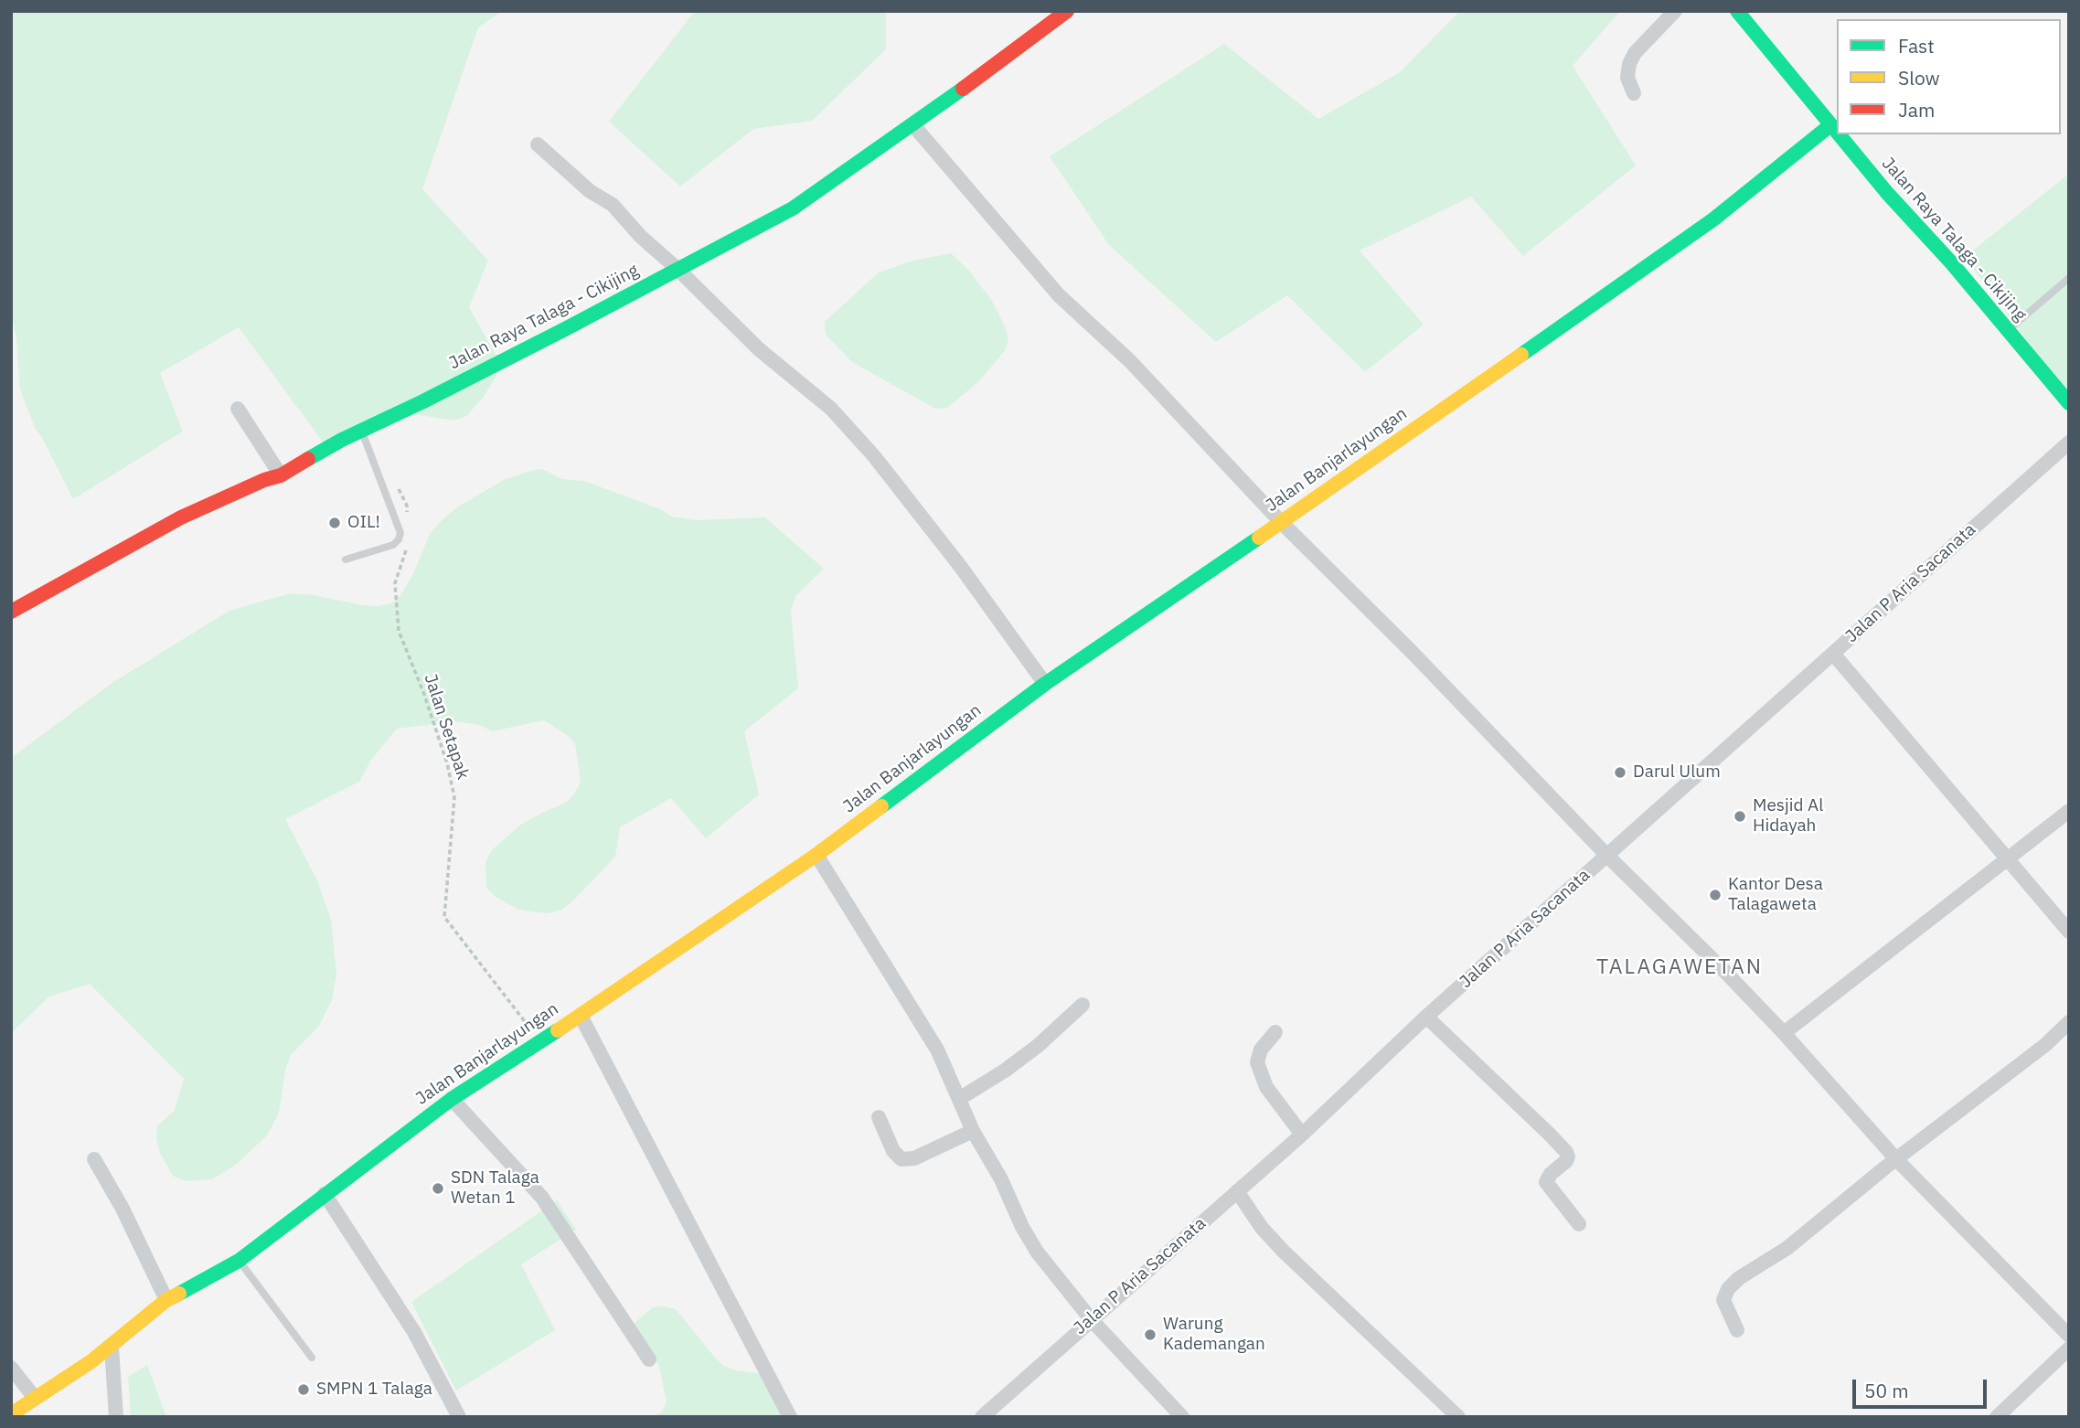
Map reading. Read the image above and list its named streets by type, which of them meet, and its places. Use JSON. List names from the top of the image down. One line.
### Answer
{"streets":{"street":["Jalan Raya Talaga - Cikijing","Jalan Banjarlayungan","Jalan P Aria Sacanata"],"path":["Jalan Setapak"]},"crossings":[["Jalan Raya Talaga - Cikijing","Jalan Banjarlayungan"],["Jalan Banjarlayungan","Jalan Setapak"]],"districts":["TALAGAWETAN"],"places":["OIL!","Darul Ulum","Mesjid Al Hidayah","Kantor Desa Talagaweta","SDN Talaga Wetan 1","Warung Kademangan","SMPN 1 Talaga"],"legend":["Fast","Slow","Jam"],"scale_bar":"50 m"}
